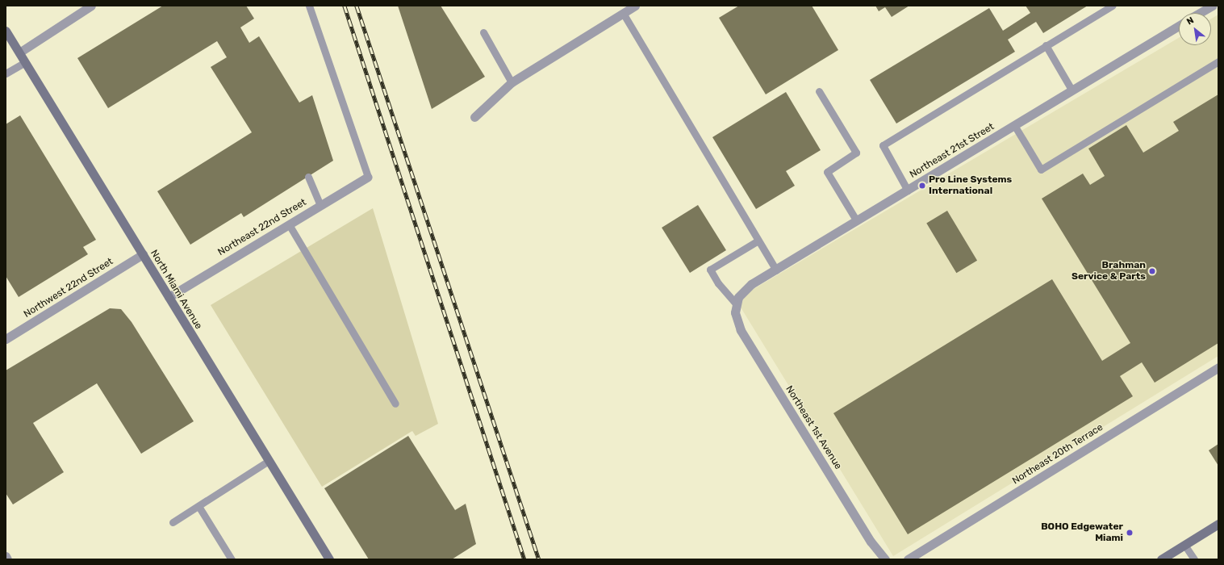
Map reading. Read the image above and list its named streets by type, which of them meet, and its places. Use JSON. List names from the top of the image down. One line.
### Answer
{"streets":{"main road":["North Miami Avenue"],"street":["Northeast 21st Street","Northeast 22nd Street","Northwest 22nd Street","Northeast 1st Avenue","Northeast 20th Terrace"]},"crossings":[["Northeast 21st Street","Northeast 1st Avenue"],["Northeast 22nd Street","North Miami Avenue"],["Northwest 22nd Street","North Miami Avenue"]],"places":["Pro Line Systems International","Brahman Service & Parts","BOHO Edgewater Miami"],"north":"top left"}
